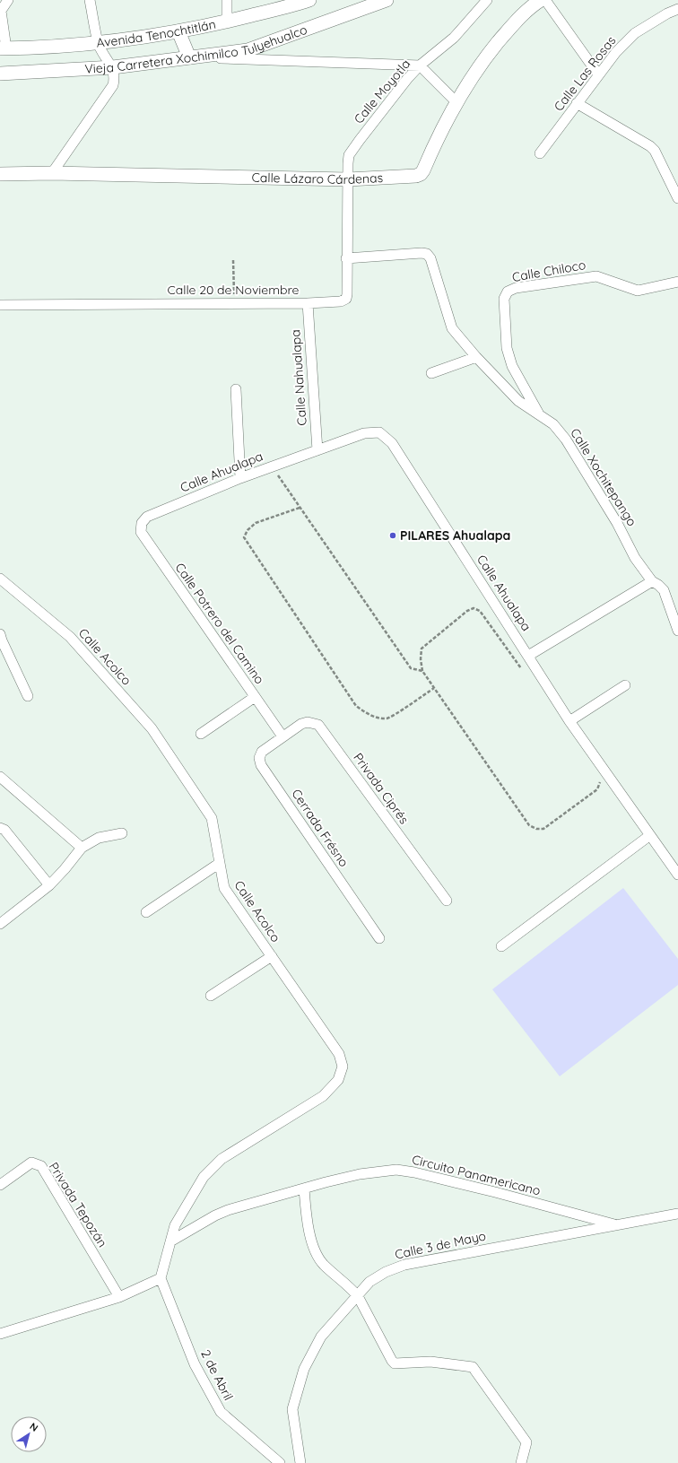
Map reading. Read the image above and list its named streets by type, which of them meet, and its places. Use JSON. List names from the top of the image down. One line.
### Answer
{"streets":{"main road":["Avenida Tenochtitlán","Vieja Carretera Xochimilco Tulyehualco","Calle Lázaro Cárdenas"],"street":["Calle Las Rosas","Calle Moyotla","Calle Chiloco","Calle 20 de Noviembre","Calle Nahualapa","Calle Ahualapa","Calle Xochitepango","Calle Potrero del Camino","Calle Acolco","Privada Ciprés","Cerrada Frésno","Circuito Panamericano","Privada Tepozán","Calle 3 de Mayo","2 de Abril"]},"crossings":[["Calle Moyotla","Calle Lázaro Cárdenas"],["Calle Moyotla","Calle 20 de Noviembre"],["Calle Lázaro Cárdenas","Calle 20 de Noviembre"],["Calle Chiloco","Calle Xochitepango"],["Calle 20 de Noviembre","Calle Nahualapa"],["Calle 20 de Noviembre","Calle Xochitepango"],["Calle Nahualapa","Calle Ahualapa"],["Calle Ahualapa","Calle Potrero del Camino"],["Calle Potrero del Camino","Privada Ciprés"],["Calle Potrero del Camino","Cerrada Frésno"],["Calle Acolco","Circuito Panamericano"],["Calle Acolco","2 de Abril"],["Privada Ciprés","Cerrada Frésno"],["Circuito Panamericano","Calle 3 de Mayo"]],"places":["PILARES Ahualapa"],"north":"top right"}
